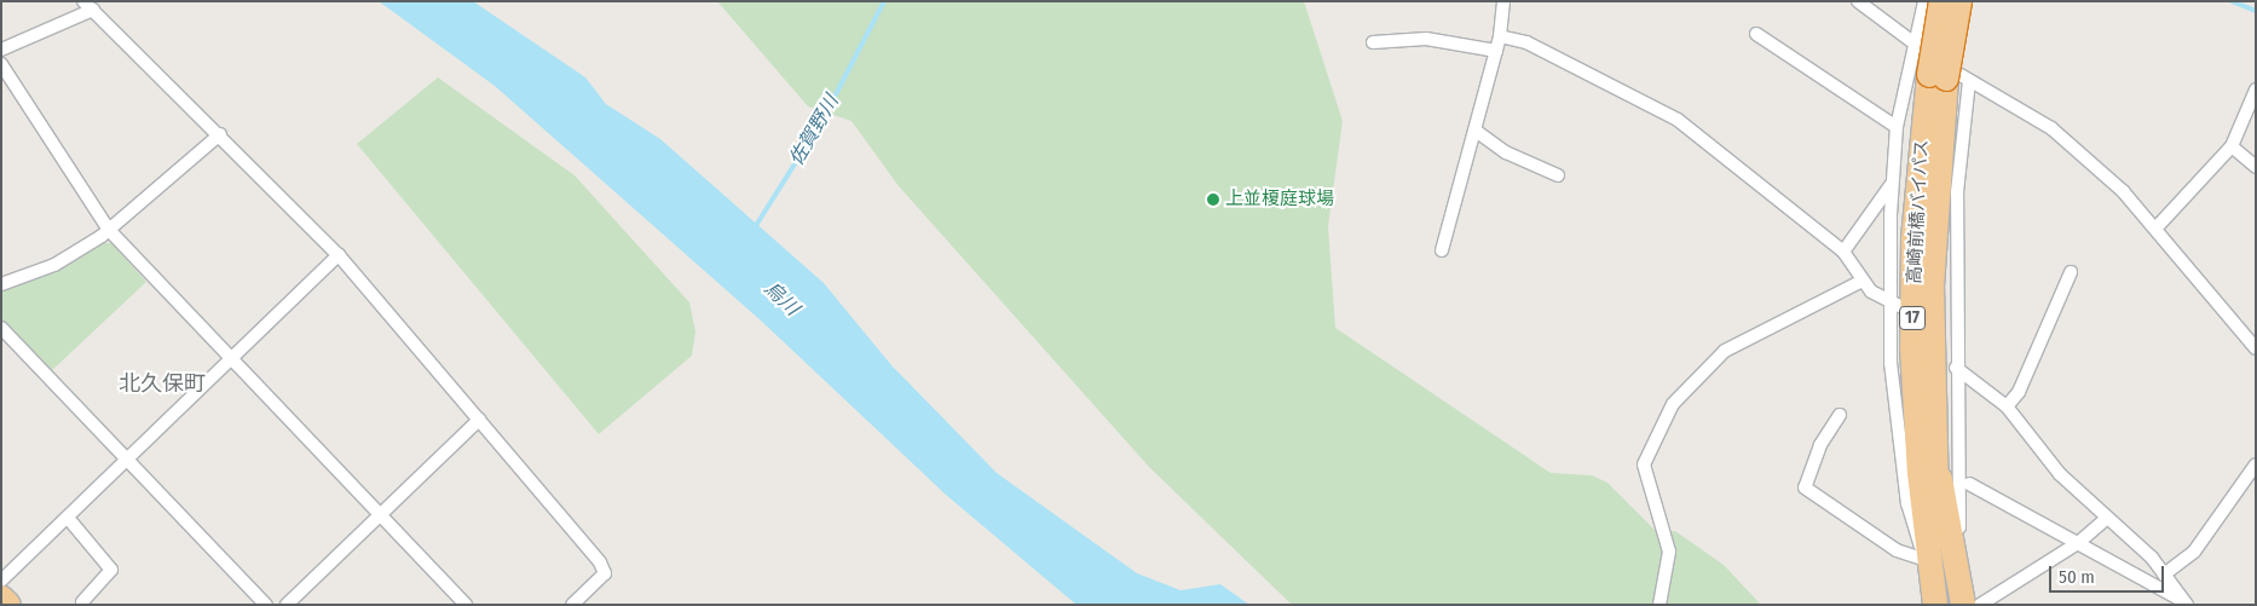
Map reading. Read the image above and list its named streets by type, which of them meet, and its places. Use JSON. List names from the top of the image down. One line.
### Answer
{"streets":{"highway":["高崎前橋バイパス","17"]},"crossings":[["高崎前橋バイパス","17"]],"districts":["北久保町"],"water":["佐賀野川","烏川"],"places":["上並榎庭球場"],"scale_bar":"50 m"}
